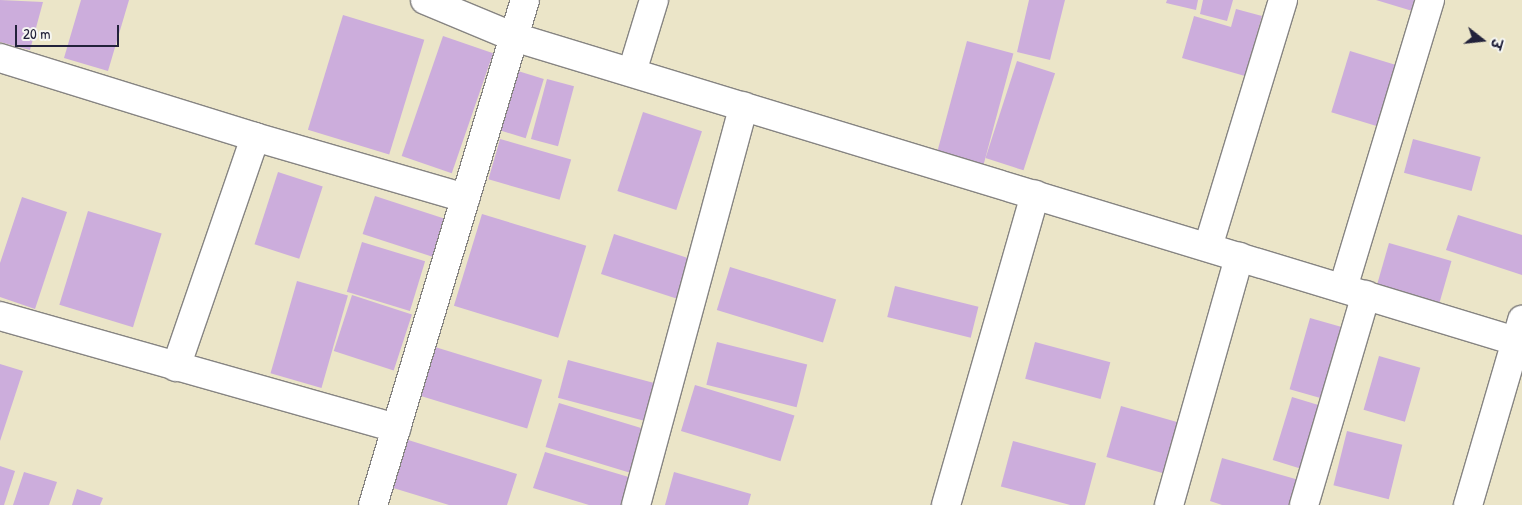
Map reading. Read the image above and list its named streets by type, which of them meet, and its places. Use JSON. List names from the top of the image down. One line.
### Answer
{"scale_bar":"20 m","north":"right"}
